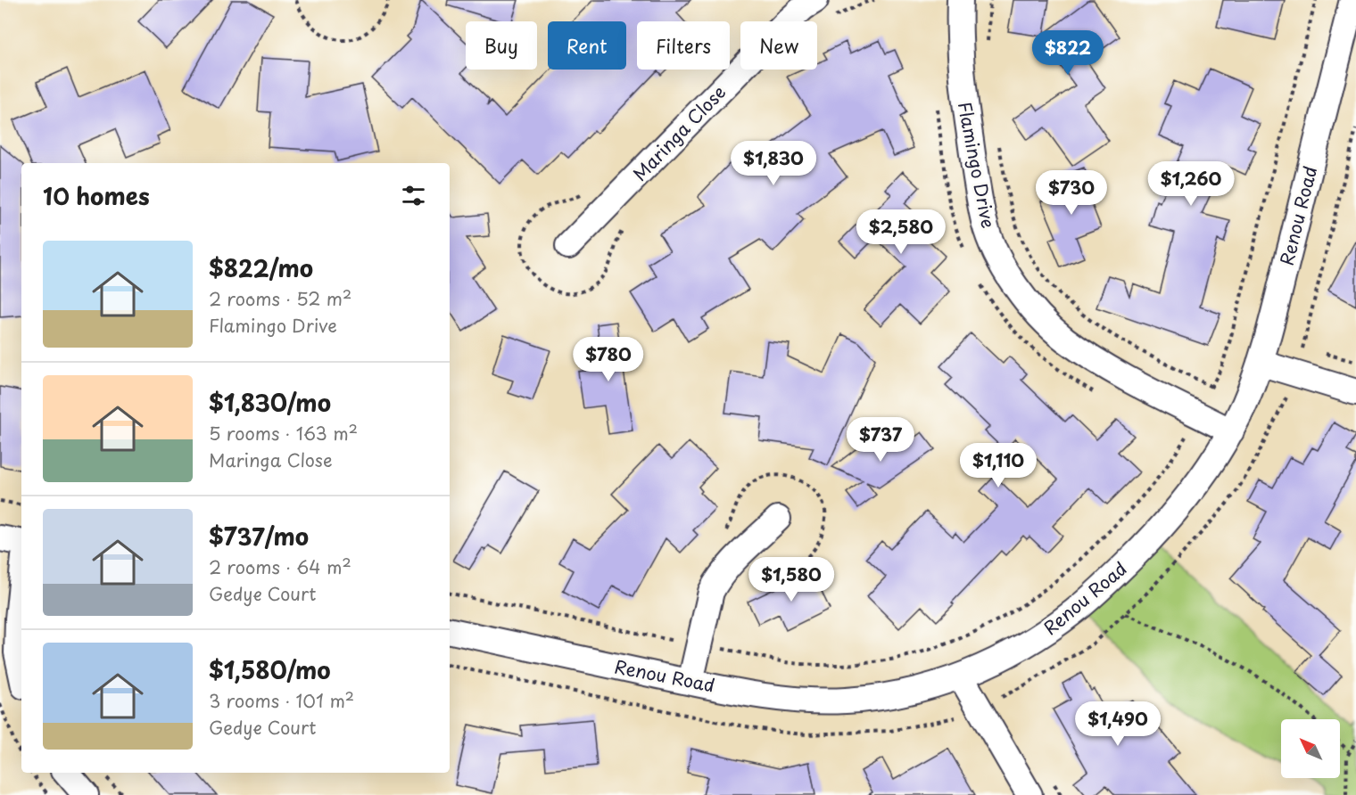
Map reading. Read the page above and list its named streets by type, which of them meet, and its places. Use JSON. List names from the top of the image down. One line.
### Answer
{"streets":{"street":["Maringa Close","Flamingo Drive","Renou Road"]},"crossings":[["Flamingo Drive","Renou Road"]],"north":"top left","page":{"chip":["Buy","Rent","Filters","New"],"price":["$822","$1,830","$1,260","$730","$2,580","$780","$737","$1,110","$1,580","$1,490"],"heading":"10 homes","list":[{"name":"$822/mo","note":"2 rooms · 52 m² · Flamingo Drive"},{"name":"$1,830/mo","note":"5 rooms · 163 m² · Maringa Close"},{"name":"$737/mo","note":"2 rooms · 64 m² · Gedye Court"},{"name":"$1,580/mo","note":"3 rooms · 101 m² · Gedye Court"}]}}
